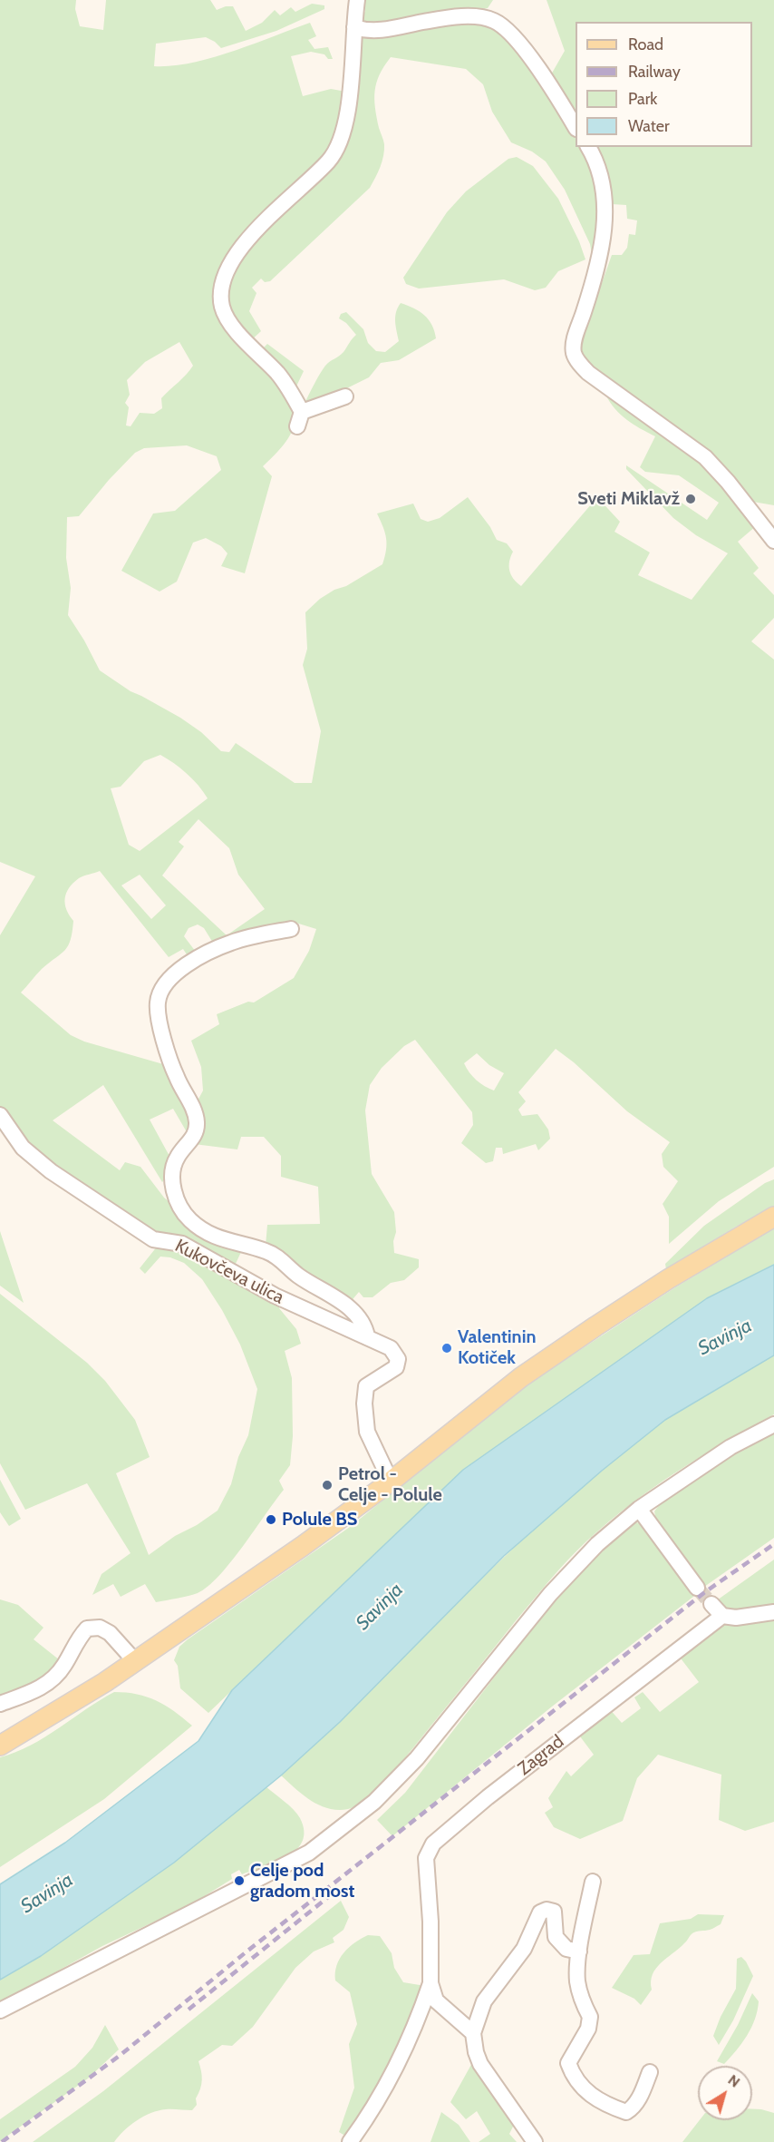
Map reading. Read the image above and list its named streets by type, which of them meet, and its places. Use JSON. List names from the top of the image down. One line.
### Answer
{"streets":{"street":["Kukovčeva ulica","Zagrad"]},"water":["Savinja"],"places":["Sveti Miklavž","Valentinin Kotiček","Petrol - Celje - Polule","Polule BS","Celje pod gradom most"],"legend":["Road","Railway","Park","Water"],"north":"top right"}
